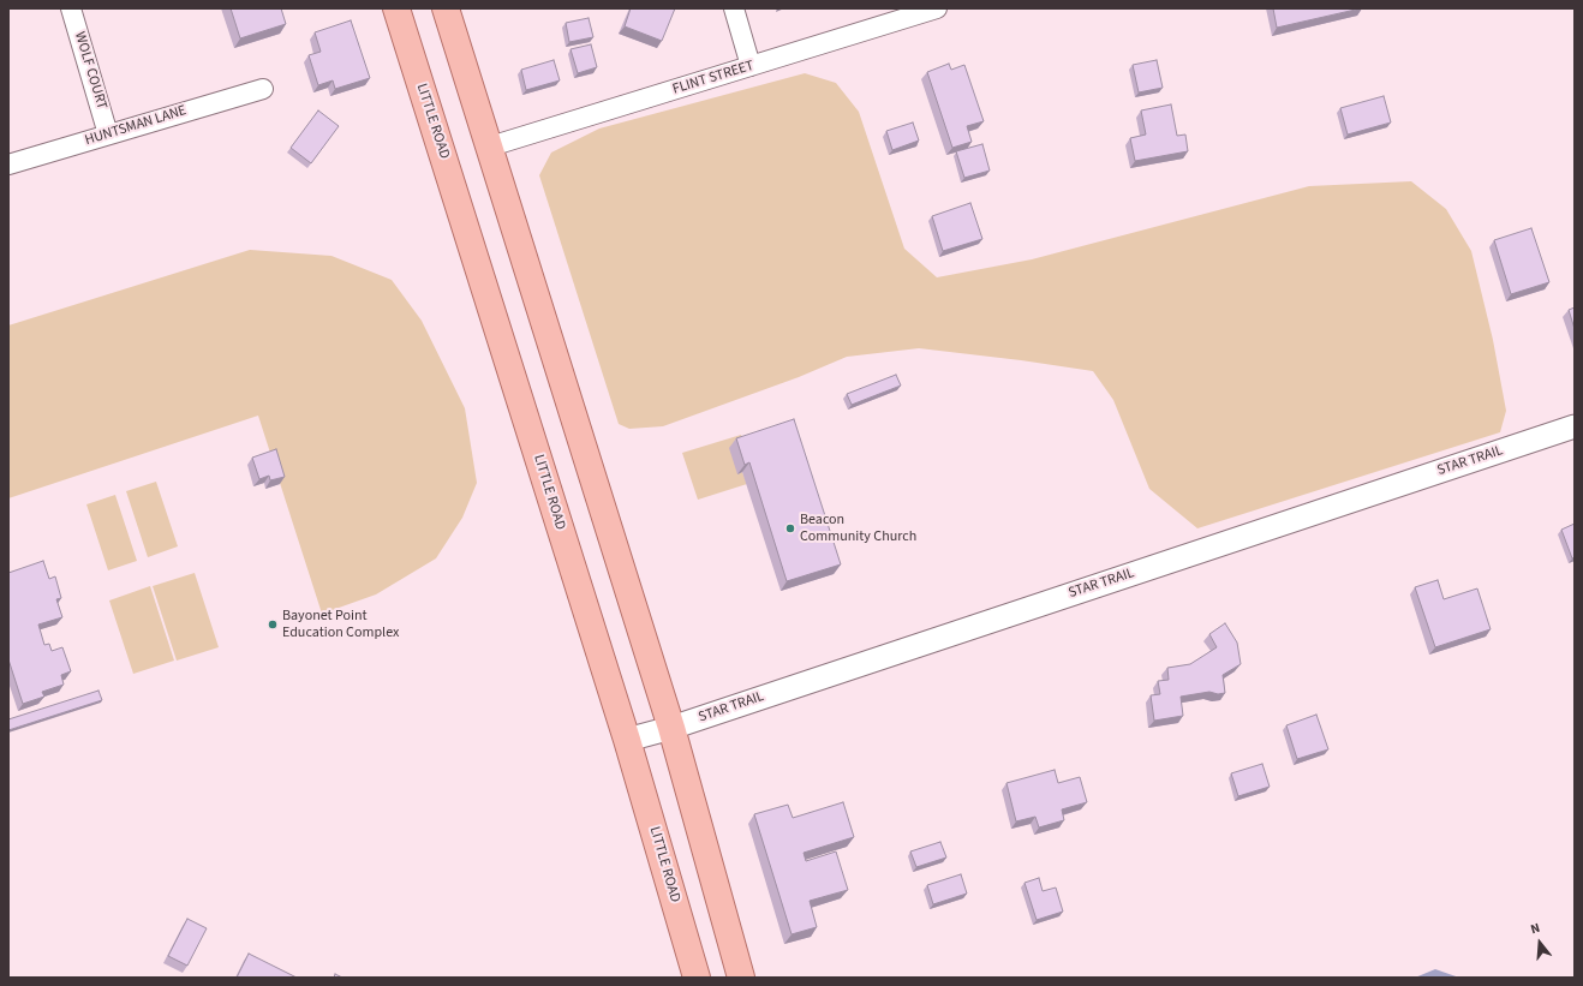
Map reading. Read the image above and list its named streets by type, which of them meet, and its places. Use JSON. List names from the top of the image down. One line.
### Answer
{"streets":{"main road":["LITTLE ROAD"],"street":["WOLF COURT","FLINT STREET","HUNTSMAN LANE","STAR TRAIL"]},"crossings":[["WOLF COURT","HUNTSMAN LANE"],["LITTLE ROAD","STAR TRAIL"]],"places":["Beacon Community Church","Bayonet Point Education Complex"],"north":"top"}
